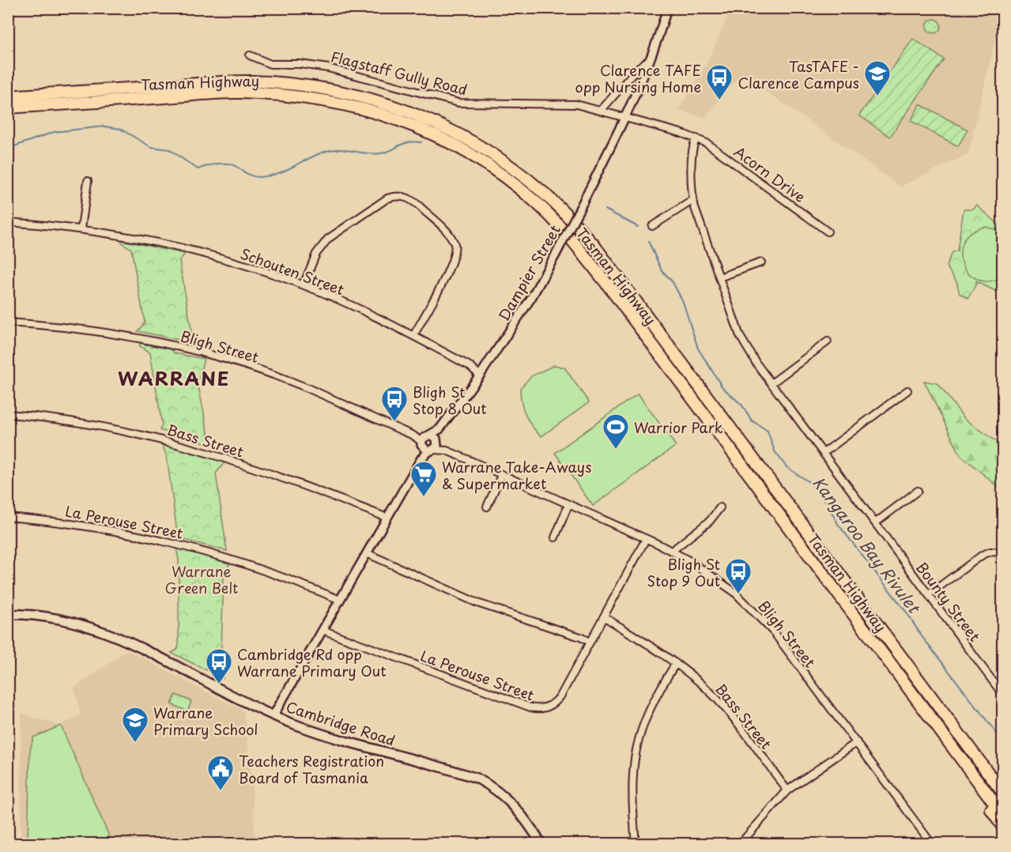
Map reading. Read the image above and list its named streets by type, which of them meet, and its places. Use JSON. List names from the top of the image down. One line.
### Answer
{"streets":{"highway":["Tasman Highway"],"main road":["Cambridge Road"],"street":["Flagstaff Gully Road","Acorn Drive","Schouten Street","Dampier Street","Bligh Street","Bass Street","La Perouse Street","Bounty Street"]},"crossings":[["Flagstaff Gully Road","Dampier Street"],["Acorn Drive","Bounty Street"],["Schouten Street","Dampier Street"],["Dampier Street","Bligh Street"],["Bligh Street","La Perouse Street"],["Bass Street","La Perouse Street"]],"districts":["WARRANE"],"water":["Kangaroo Bay Rivulet"],"parks":["Warrane Green Belt"],"places":{"school or university":["TasTAFE - Clarence Campus","Warrane Primary School"],"bus stop":["Clarence TAFE opp Nursing Home","Bligh St Stop 8 Out","Bligh St Stop 9 Out","Cambridge Rd opp Warrane Primary Out"],"sports":["Warrior Park"],"supermarket":["Warrane Take-Aways & Supermarket"],"public building":["Teachers Registration Board of Tasmania"]}}
